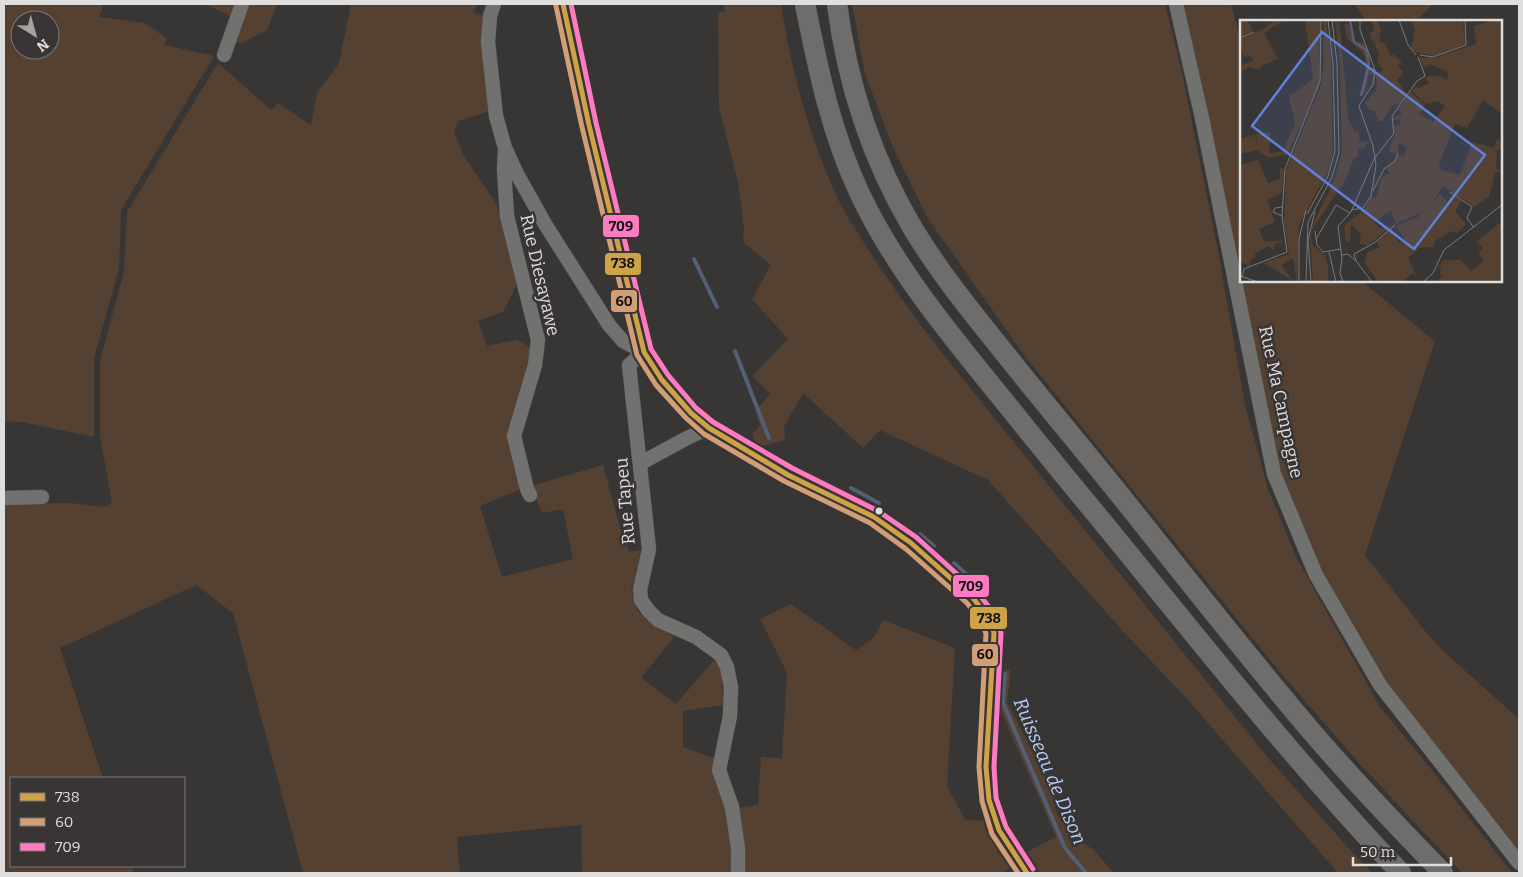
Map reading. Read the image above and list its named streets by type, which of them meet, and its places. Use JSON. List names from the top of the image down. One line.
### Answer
{"streets":{"street":["Rue Diesayawe","Rue Ma Campagne","Rue Tapeu"]},"crossings":[["Rue Diesayawe","Rue Tapeu"]],"water":["Ruisseau de Dison"],"lines":["transit line 738","transit line 709","transit line 60"],"legend":["738","60","709"],"scale_bar":"50 m","north":"bottom right"}
